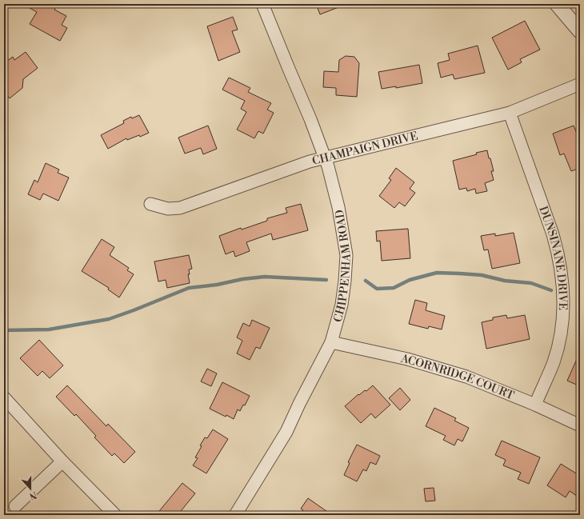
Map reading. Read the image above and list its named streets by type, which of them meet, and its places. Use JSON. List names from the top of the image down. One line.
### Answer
{"streets":{"street":["CHAMPAIGN DRIVE","DUNSINANE DRIVE","CHIPPENHAM ROAD","ACORNRIDGE COURT"]},"crossings":[["CHAMPAIGN DRIVE","DUNSINANE DRIVE"],["CHAMPAIGN DRIVE","CHIPPENHAM ROAD"],["DUNSINANE DRIVE","ACORNRIDGE COURT"],["CHIPPENHAM ROAD","ACORNRIDGE COURT"]],"north":"bottom"}
